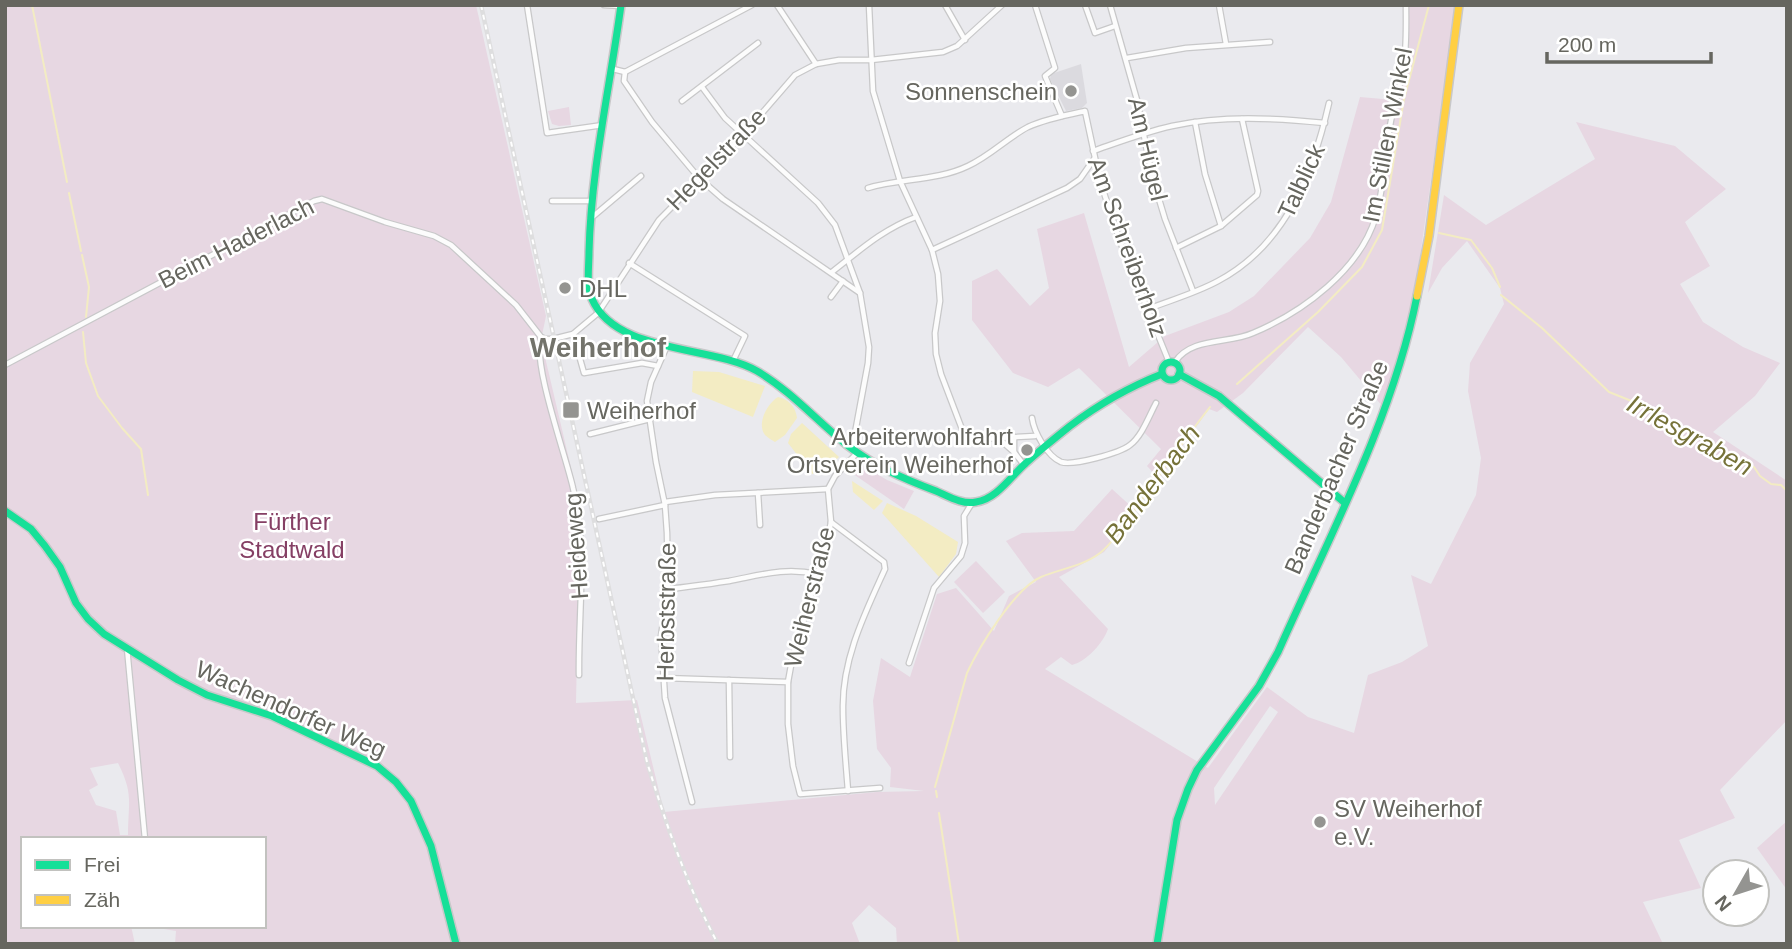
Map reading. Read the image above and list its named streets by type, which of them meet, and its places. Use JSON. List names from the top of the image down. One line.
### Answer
{"streets":{"street":["Im Stillen Winkel","Am Hügel","Hegelstraße","Talblick","Beim Haderlach","Am Schreiberholz","Banderbacher Straße","Heideweg","Weiherstraße","Herbststraße","Wachendorfer Weg"]},"crossings":[["Im Stillen Winkel","Am Schreiberholz"],["Am Hügel","Talblick"],["Talblick","Am Schreiberholz"],["Beim Haderlach","Heideweg"]],"districts":["Weiherhof"],"water":["Irrlesgraben","Banderbach"],"parks":["Fürther Stadtwald"],"places":{"other":["Sonnenschein","DHL","Arbeiterwohlfahrt Ortsverein Weiherhof","SV Weiherhof e.V."],"transit":["Weiherhof"]},"legend":["Frei","Zäh"],"scale_bar":"200 m","north":"bottom left"}
